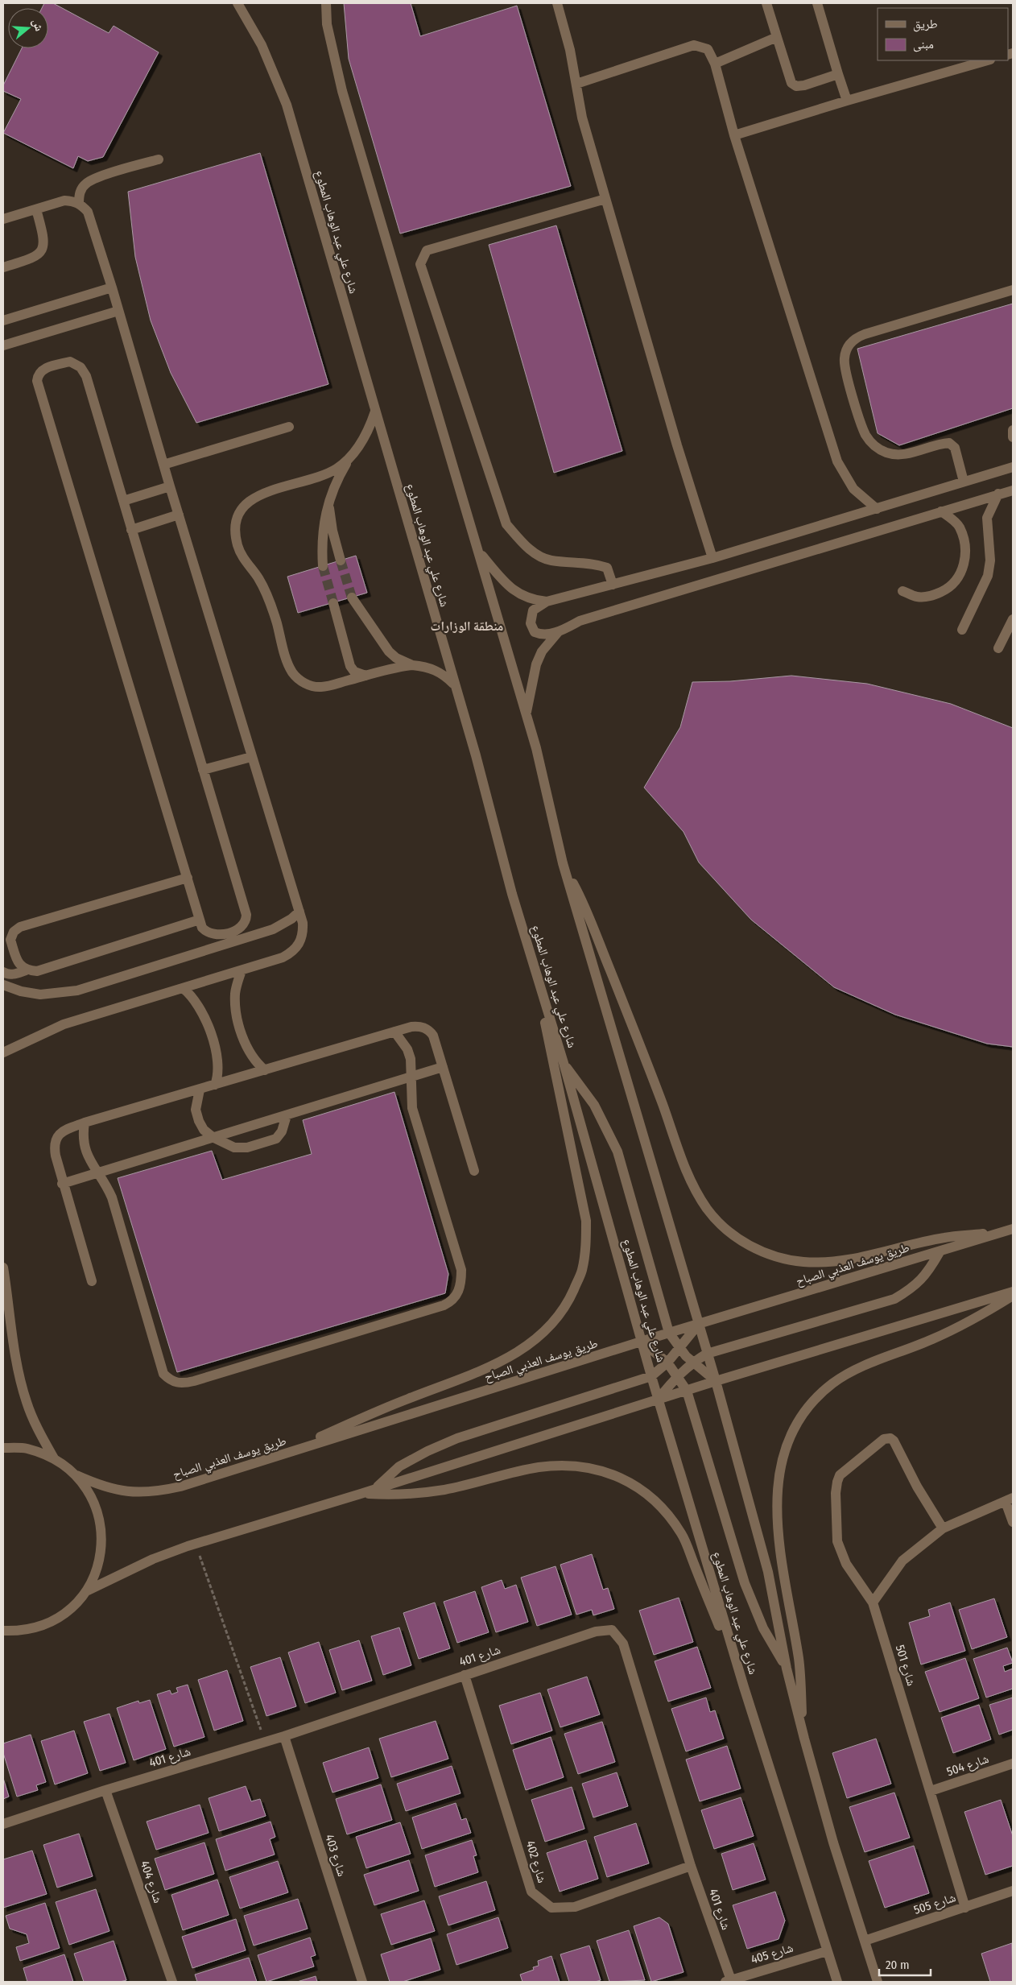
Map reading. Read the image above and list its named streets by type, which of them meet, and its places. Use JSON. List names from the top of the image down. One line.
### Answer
{"streets":{"street":["شارع علي عبد الوهاب المطوع","طريق يوسف العذبي الصباح","شارع 401","شارع 501","شارع 504","شارع 403","شارع 402","شارع 404","شارع 505","شارع 405"]},"crossings":[["شارع علي عبد الوهاب المطوع","طريق يوسف العذبي الصباح"],["شارع علي عبد الوهاب المطوع","شارع 405"],["شارع 401","شارع 403"],["شارع 401","شارع 402"],["شارع 401","شارع 404"],["شارع 401","شارع 405"],["شارع 501","شارع 504"],["شارع 501","شارع 505"]],"districts":["منطقة الوزارات"],"legend":["طريق","مبنى"],"scale_bar":"20 m","north":"right"}
